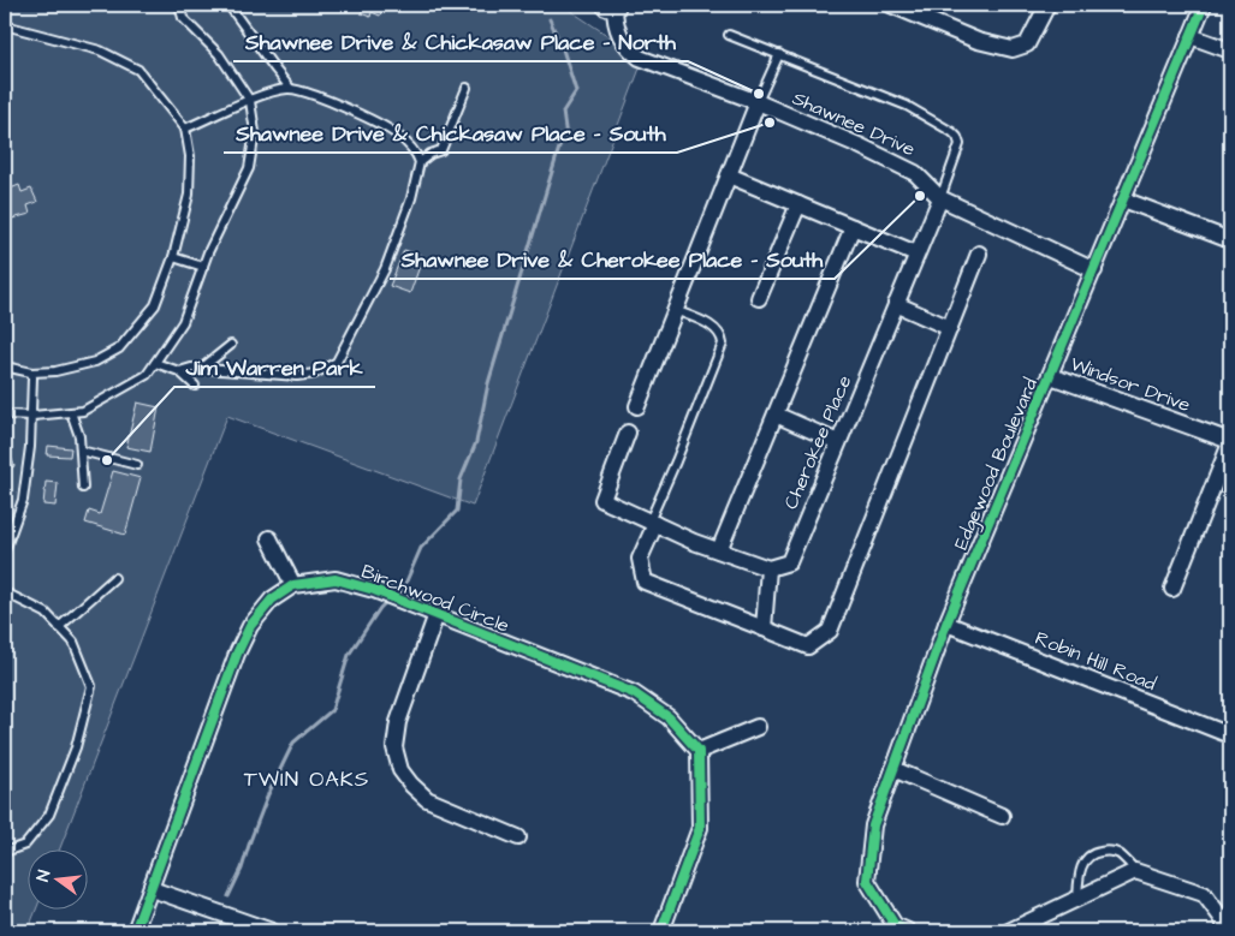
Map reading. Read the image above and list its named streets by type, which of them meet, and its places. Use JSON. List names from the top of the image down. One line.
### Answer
{"streets":{"street":["Shawnee Drive","Windsor Drive","Cherokee Place","Edgewood Boulevard","Birchwood Circle","Robin Hill Road"]},"crossings":[["Shawnee Drive","Cherokee Place"],["Shawnee Drive","Edgewood Boulevard"],["Windsor Drive","Edgewood Boulevard"],["Edgewood Boulevard","Robin Hill Road"]],"districts":["TWIN OAKS"],"places":["Shawnee Drive & Chickasaw Place - North","Shawnee Drive & Chickasaw Place - South","Shawnee Drive & Cherokee Place - South","Jim Warren Park"],"north":"left"}
